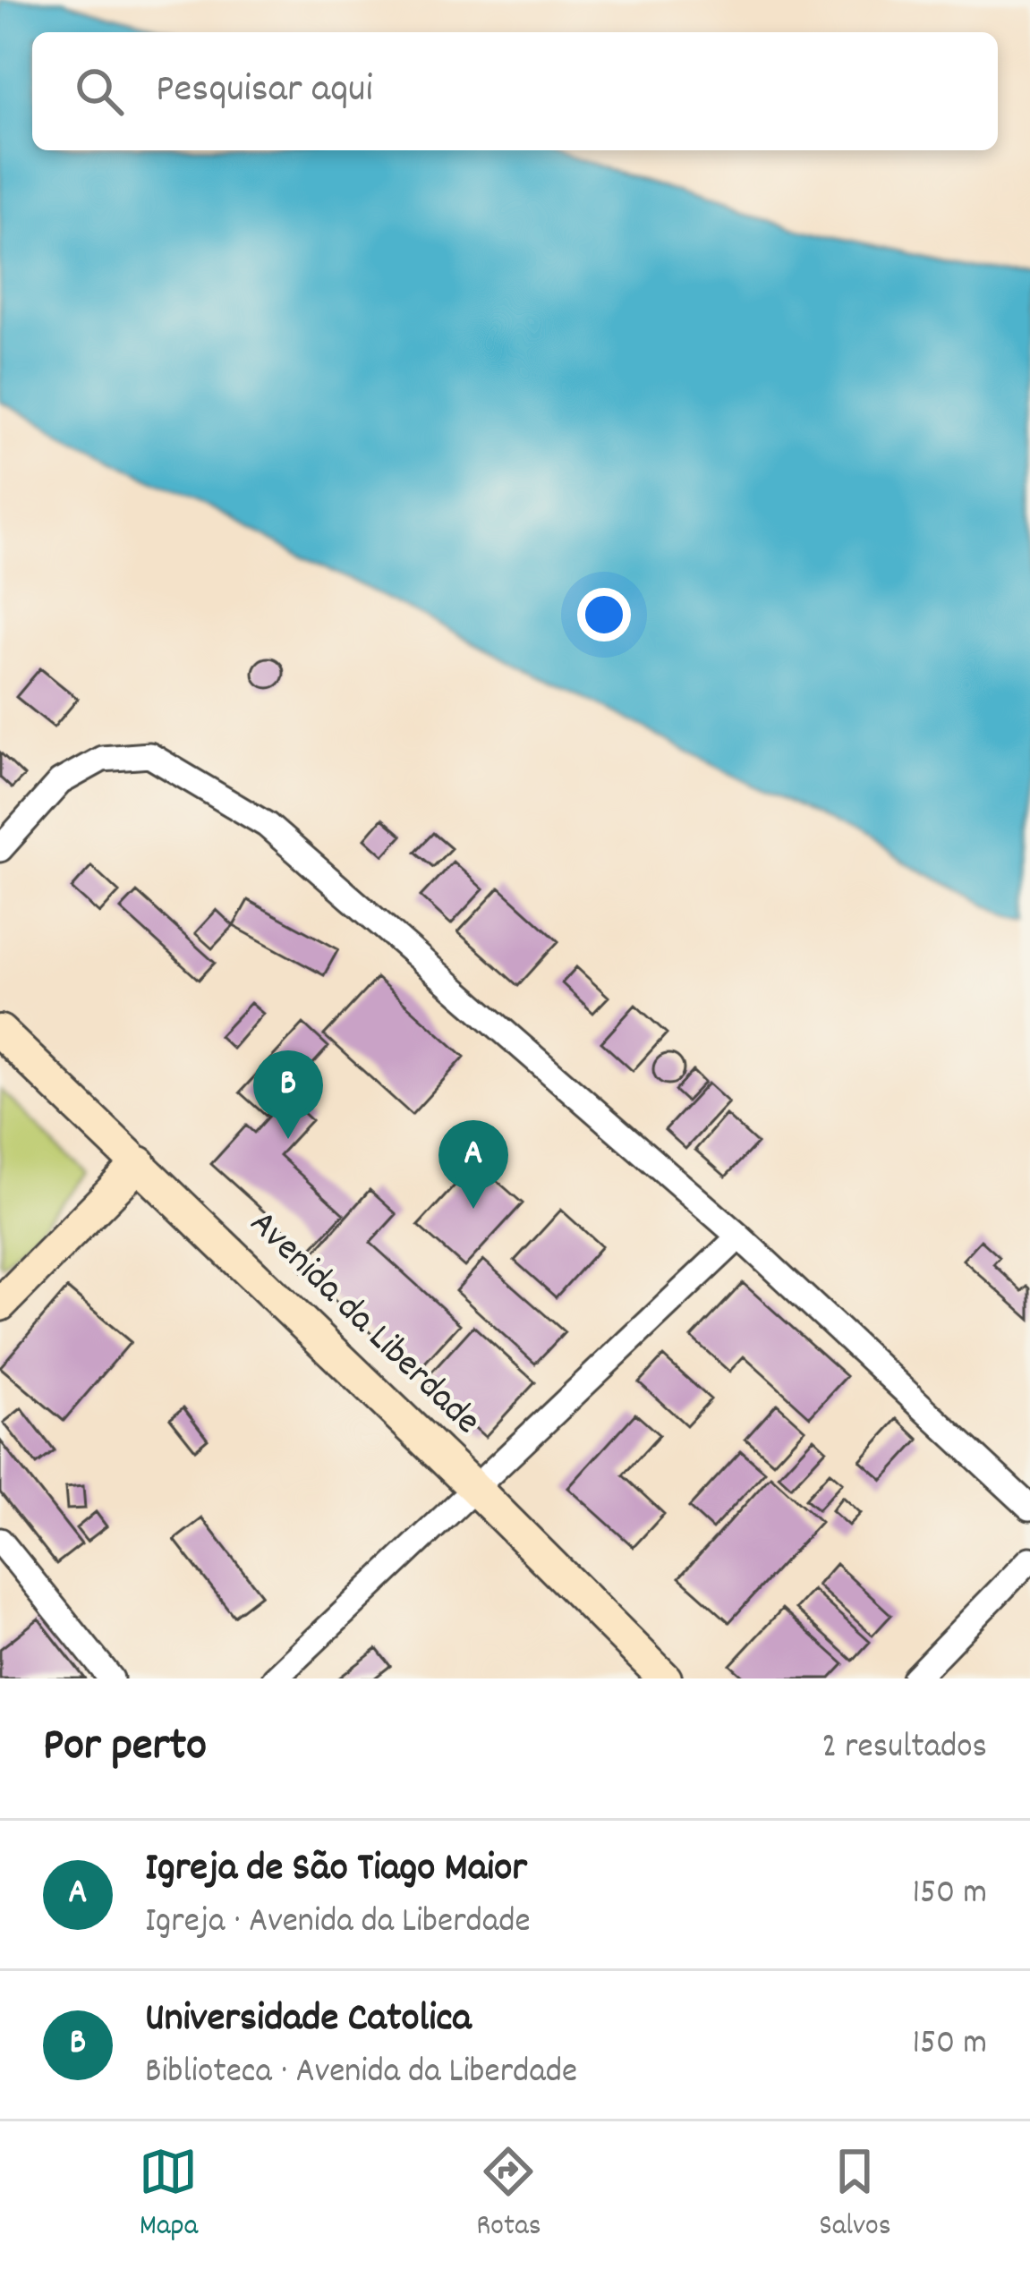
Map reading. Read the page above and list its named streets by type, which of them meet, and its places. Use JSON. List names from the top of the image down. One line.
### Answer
{"streets":{"street":["Avenida da Liberdade"]},"page":{"search":"Pesquisar aqui","pins":["B","A"],"heading":["Por perto","2 resultados"],"list":[{"mark":"A","name":"Igreja de São Tiago Maior","note":"Igreja · Avenida da Liberdade","value":"150 m"},{"mark":"B","name":"Universidade Catolica","note":"Biblioteca · Avenida da Liberdade","value":"150 m"}],"nav":["Mapa","Rotas","Salvos"]}}
